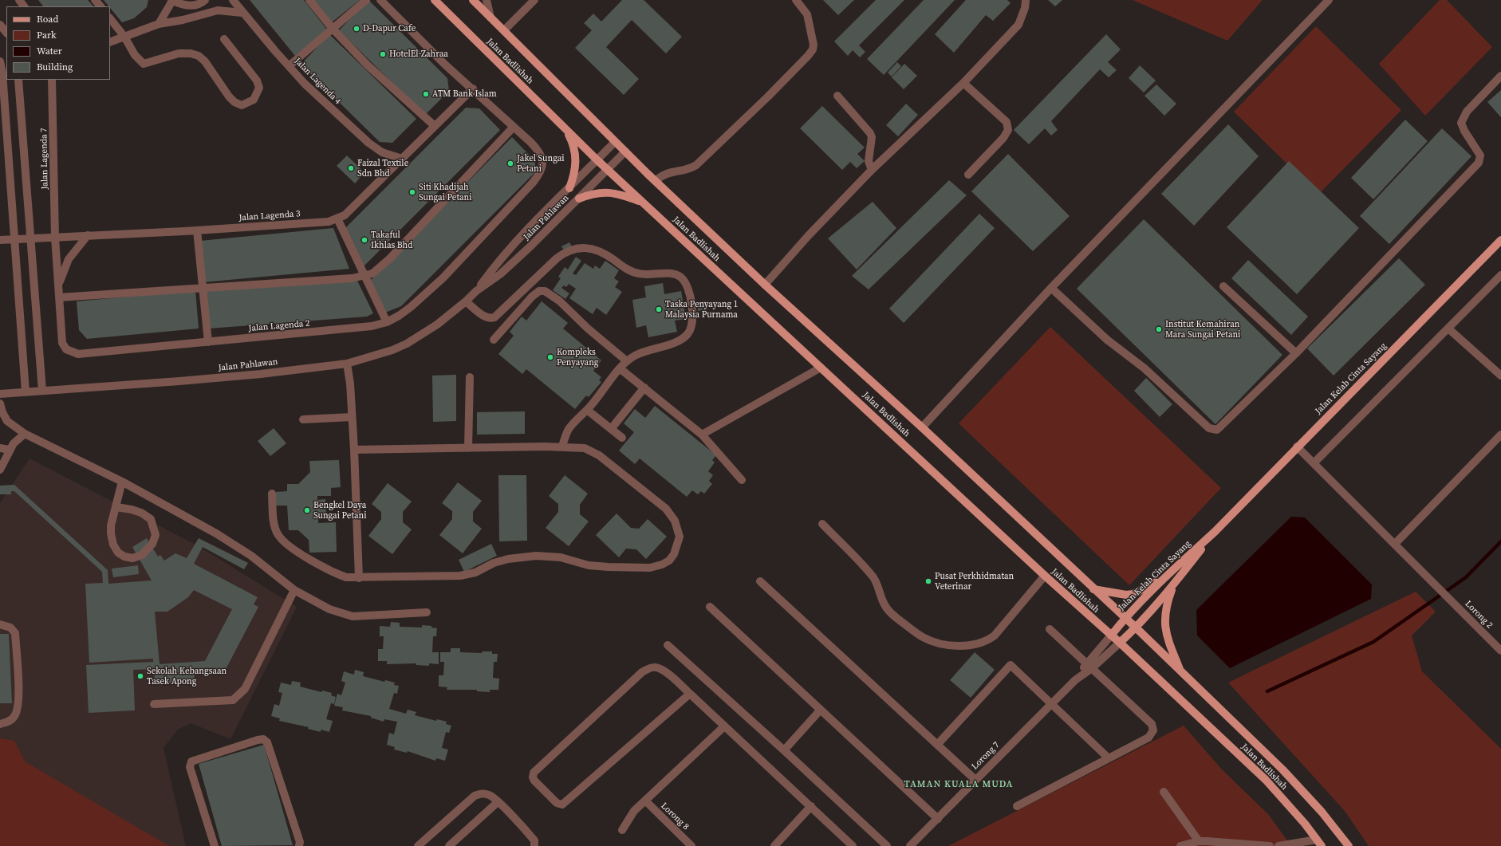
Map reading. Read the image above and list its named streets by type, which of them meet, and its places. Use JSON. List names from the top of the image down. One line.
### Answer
{"streets":{"main road":["Jalan Badlishah","Jalan Kelab Cinta Sayang"],"street":["Jalan Lagenda 4","Jalan Lagenda 7","Jalan Lagenda 3","Jalan Pahlawan","Jalan Lagenda 2","Lorong 2","Lorong 7","Lorong 8"]},"crossings":[["Jalan Badlishah","Jalan Pahlawan"],["Jalan Badlishah","Jalan Kelab Cinta Sayang"],["Jalan Badlishah","Lorong 7"],["Jalan Lagenda 4","Jalan Lagenda 3"],["Jalan Lagenda 7","Jalan Lagenda 3"],["Jalan Lagenda 7","Jalan Lagenda 2"],["Jalan Lagenda 3","Jalan Lagenda 2"],["Jalan Kelab Cinta Sayang","Lorong 2"],["Jalan Kelab Cinta Sayang","Lorong 7"]],"districts":["TAMAN KUALA MUDA"],"places":["D-Dapur Cafe","HotelEl-Zahraa","ATM Bank Islam","Jakel Sungai Petani","Faizal Textile Sdn Bhd","Siti Khadijah Sungai Petani","Takaful Ikhlas Bhd","Taska Penyayang 1 Malaysia Purnama","Institut Kemahiran Mara Sungai Petani","Kompleks Penyayang","Bengkel Daya Sungai Petani","Pusat Perkhidmatan Veterinar","Sekolah Kebangsaan Tasek Apong"],"legend":["Road","Park","Water","Building"]}
